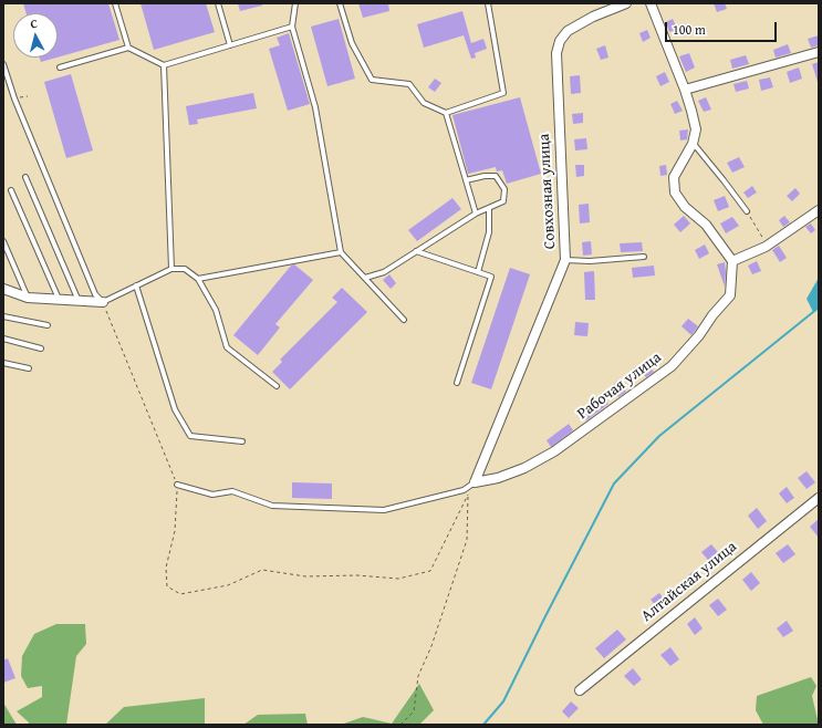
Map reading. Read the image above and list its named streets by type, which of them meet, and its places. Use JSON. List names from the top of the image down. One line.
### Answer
{"streets":{"street":["Совхозная улица","Рабочая улица","Алтайская улица"]},"crossings":[["Совхозная улица","Рабочая улица"]],"scale_bar":"100 m","north":"top"}
